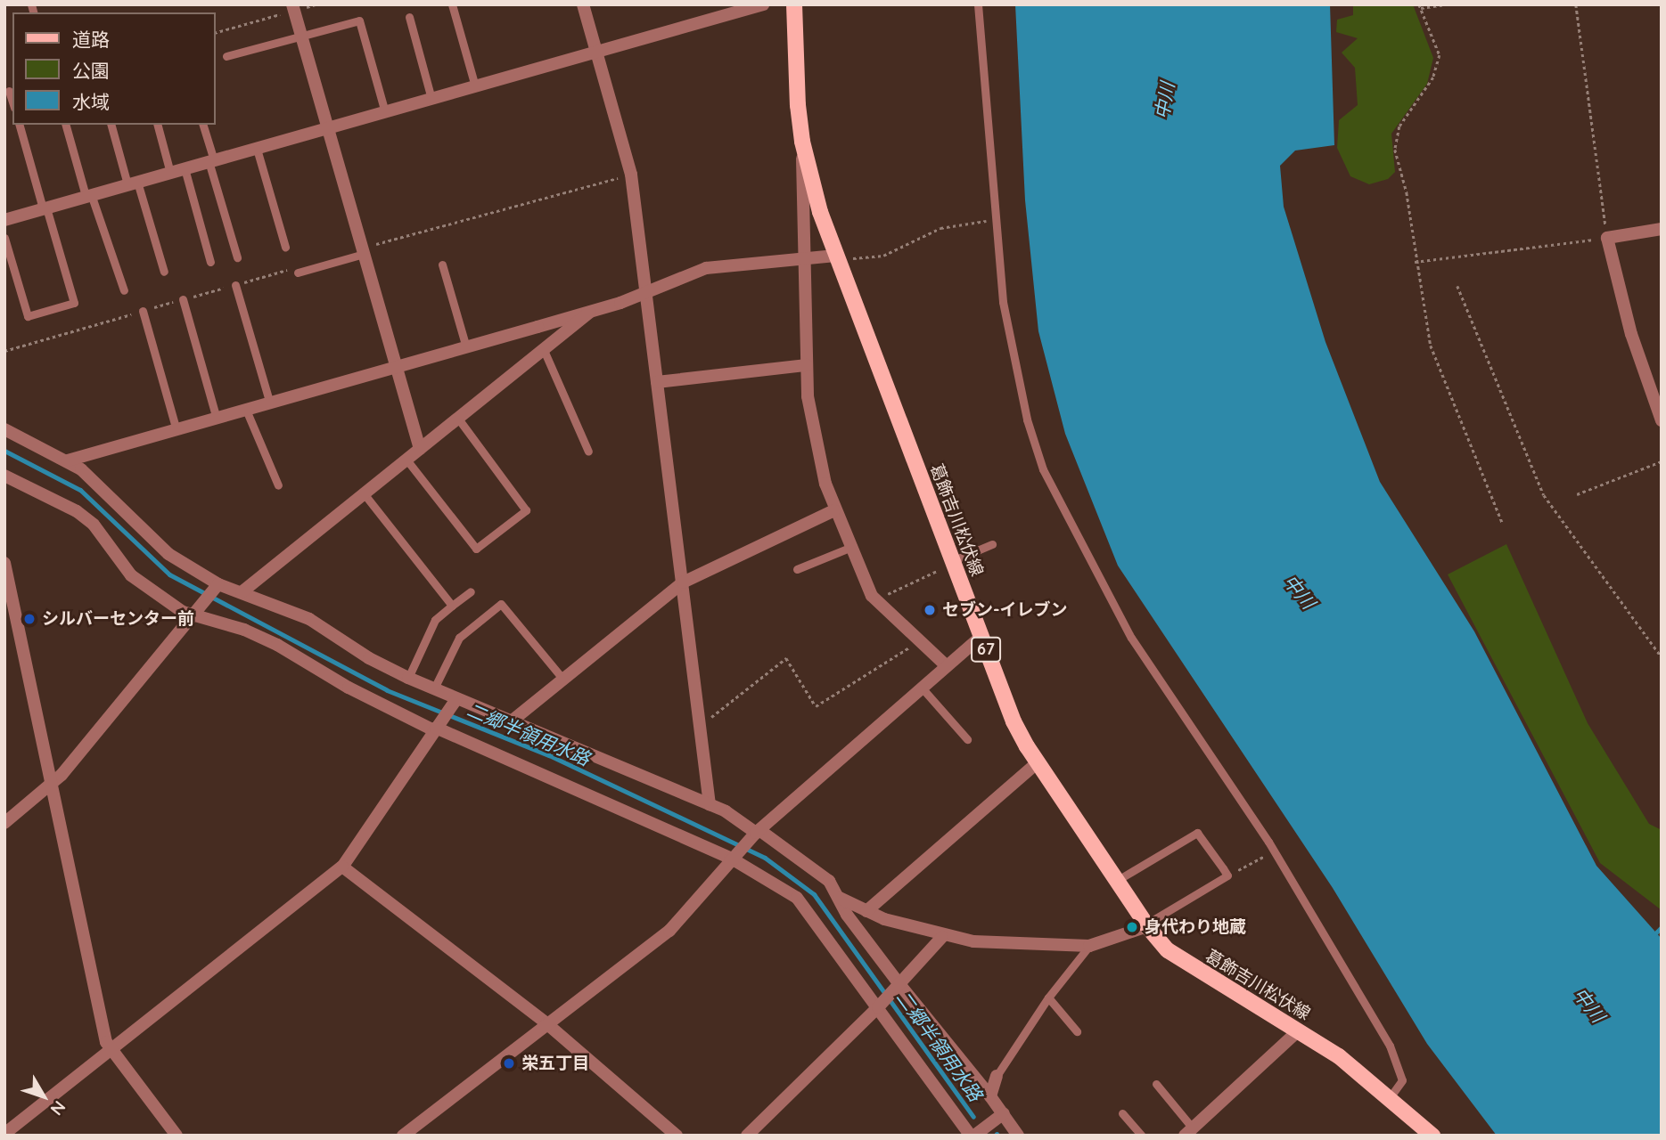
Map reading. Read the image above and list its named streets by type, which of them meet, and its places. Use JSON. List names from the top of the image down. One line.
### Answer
{"streets":{"main road":["葛飾吉川松伏線","67"]},"water":["中川","二郷半領用水路"],"places":["セブン-イレブン","シルバーセンター前","身代わり地蔵","栄五丁目"],"legend":["道路","公園","水域"],"north":"bottom right"}
